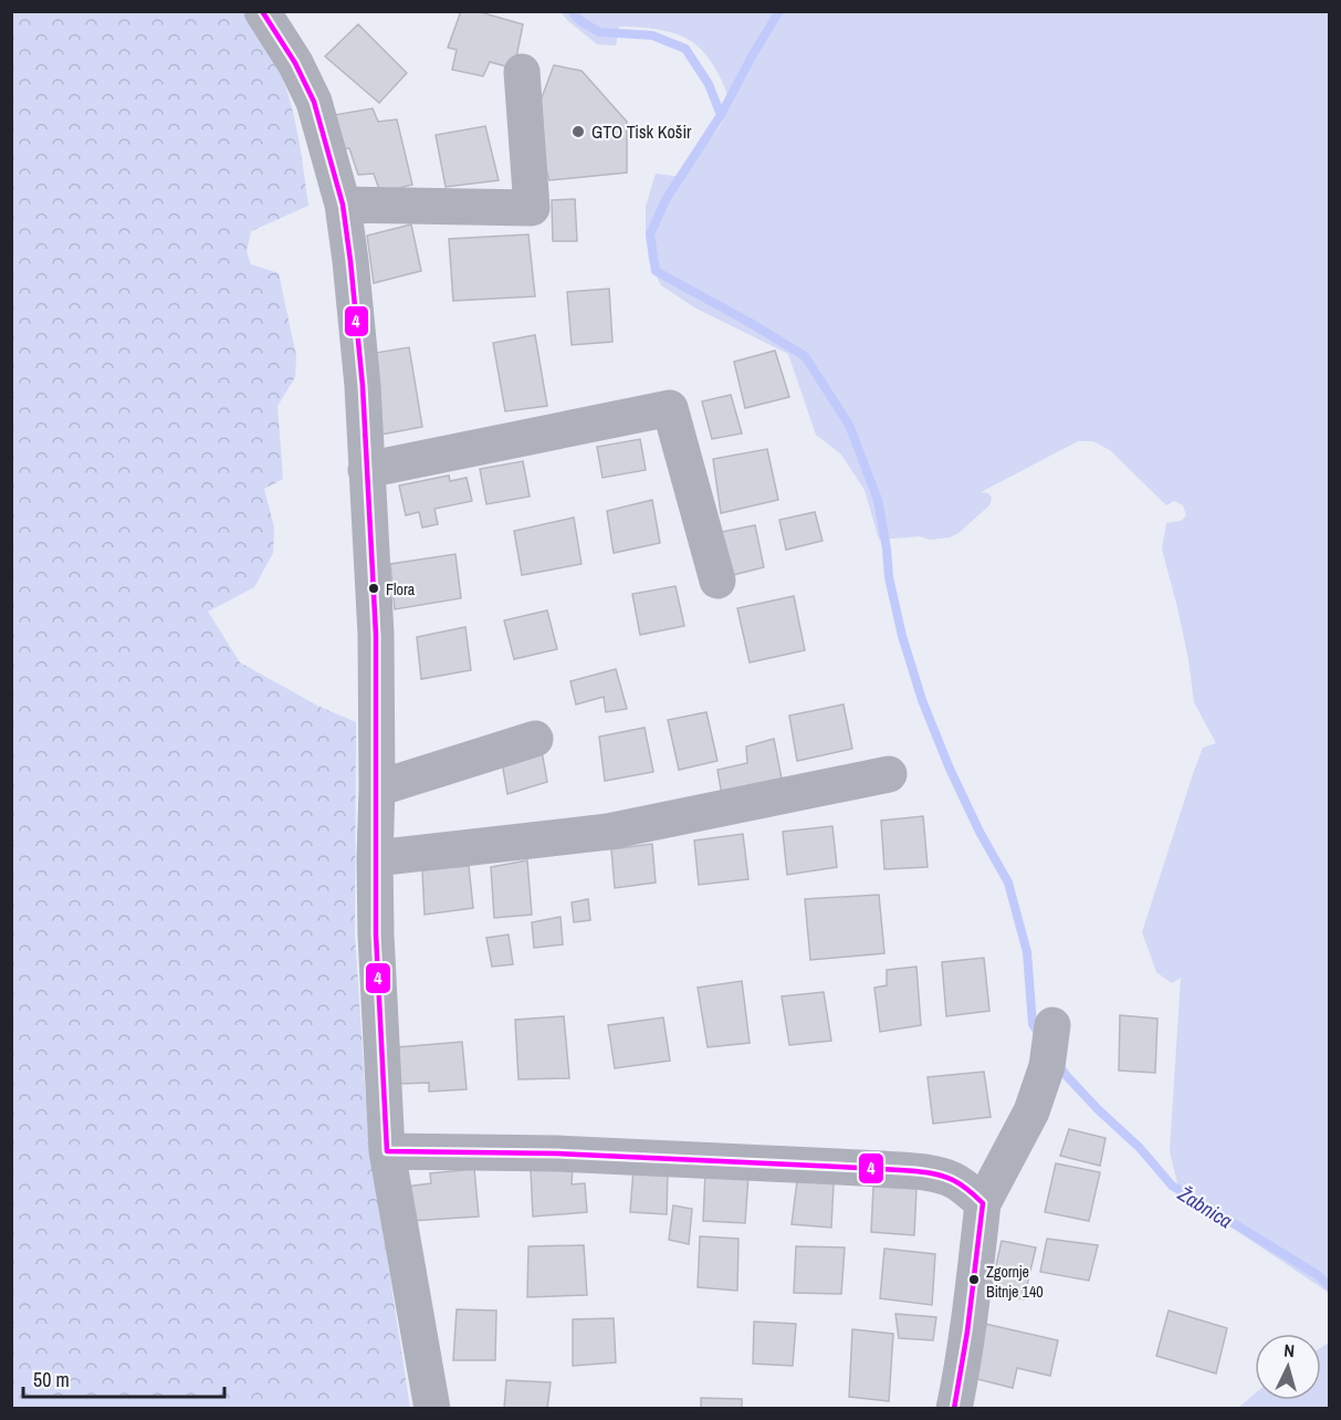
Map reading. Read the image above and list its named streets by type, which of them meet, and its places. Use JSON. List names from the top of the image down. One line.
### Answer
{"water":["Žabnica"],"places":["GTO Tisk Košir","Flora","Zgornje Bitnje 140"],"lines":["transit line 4"],"scale_bar":"50 m","north":"top"}
